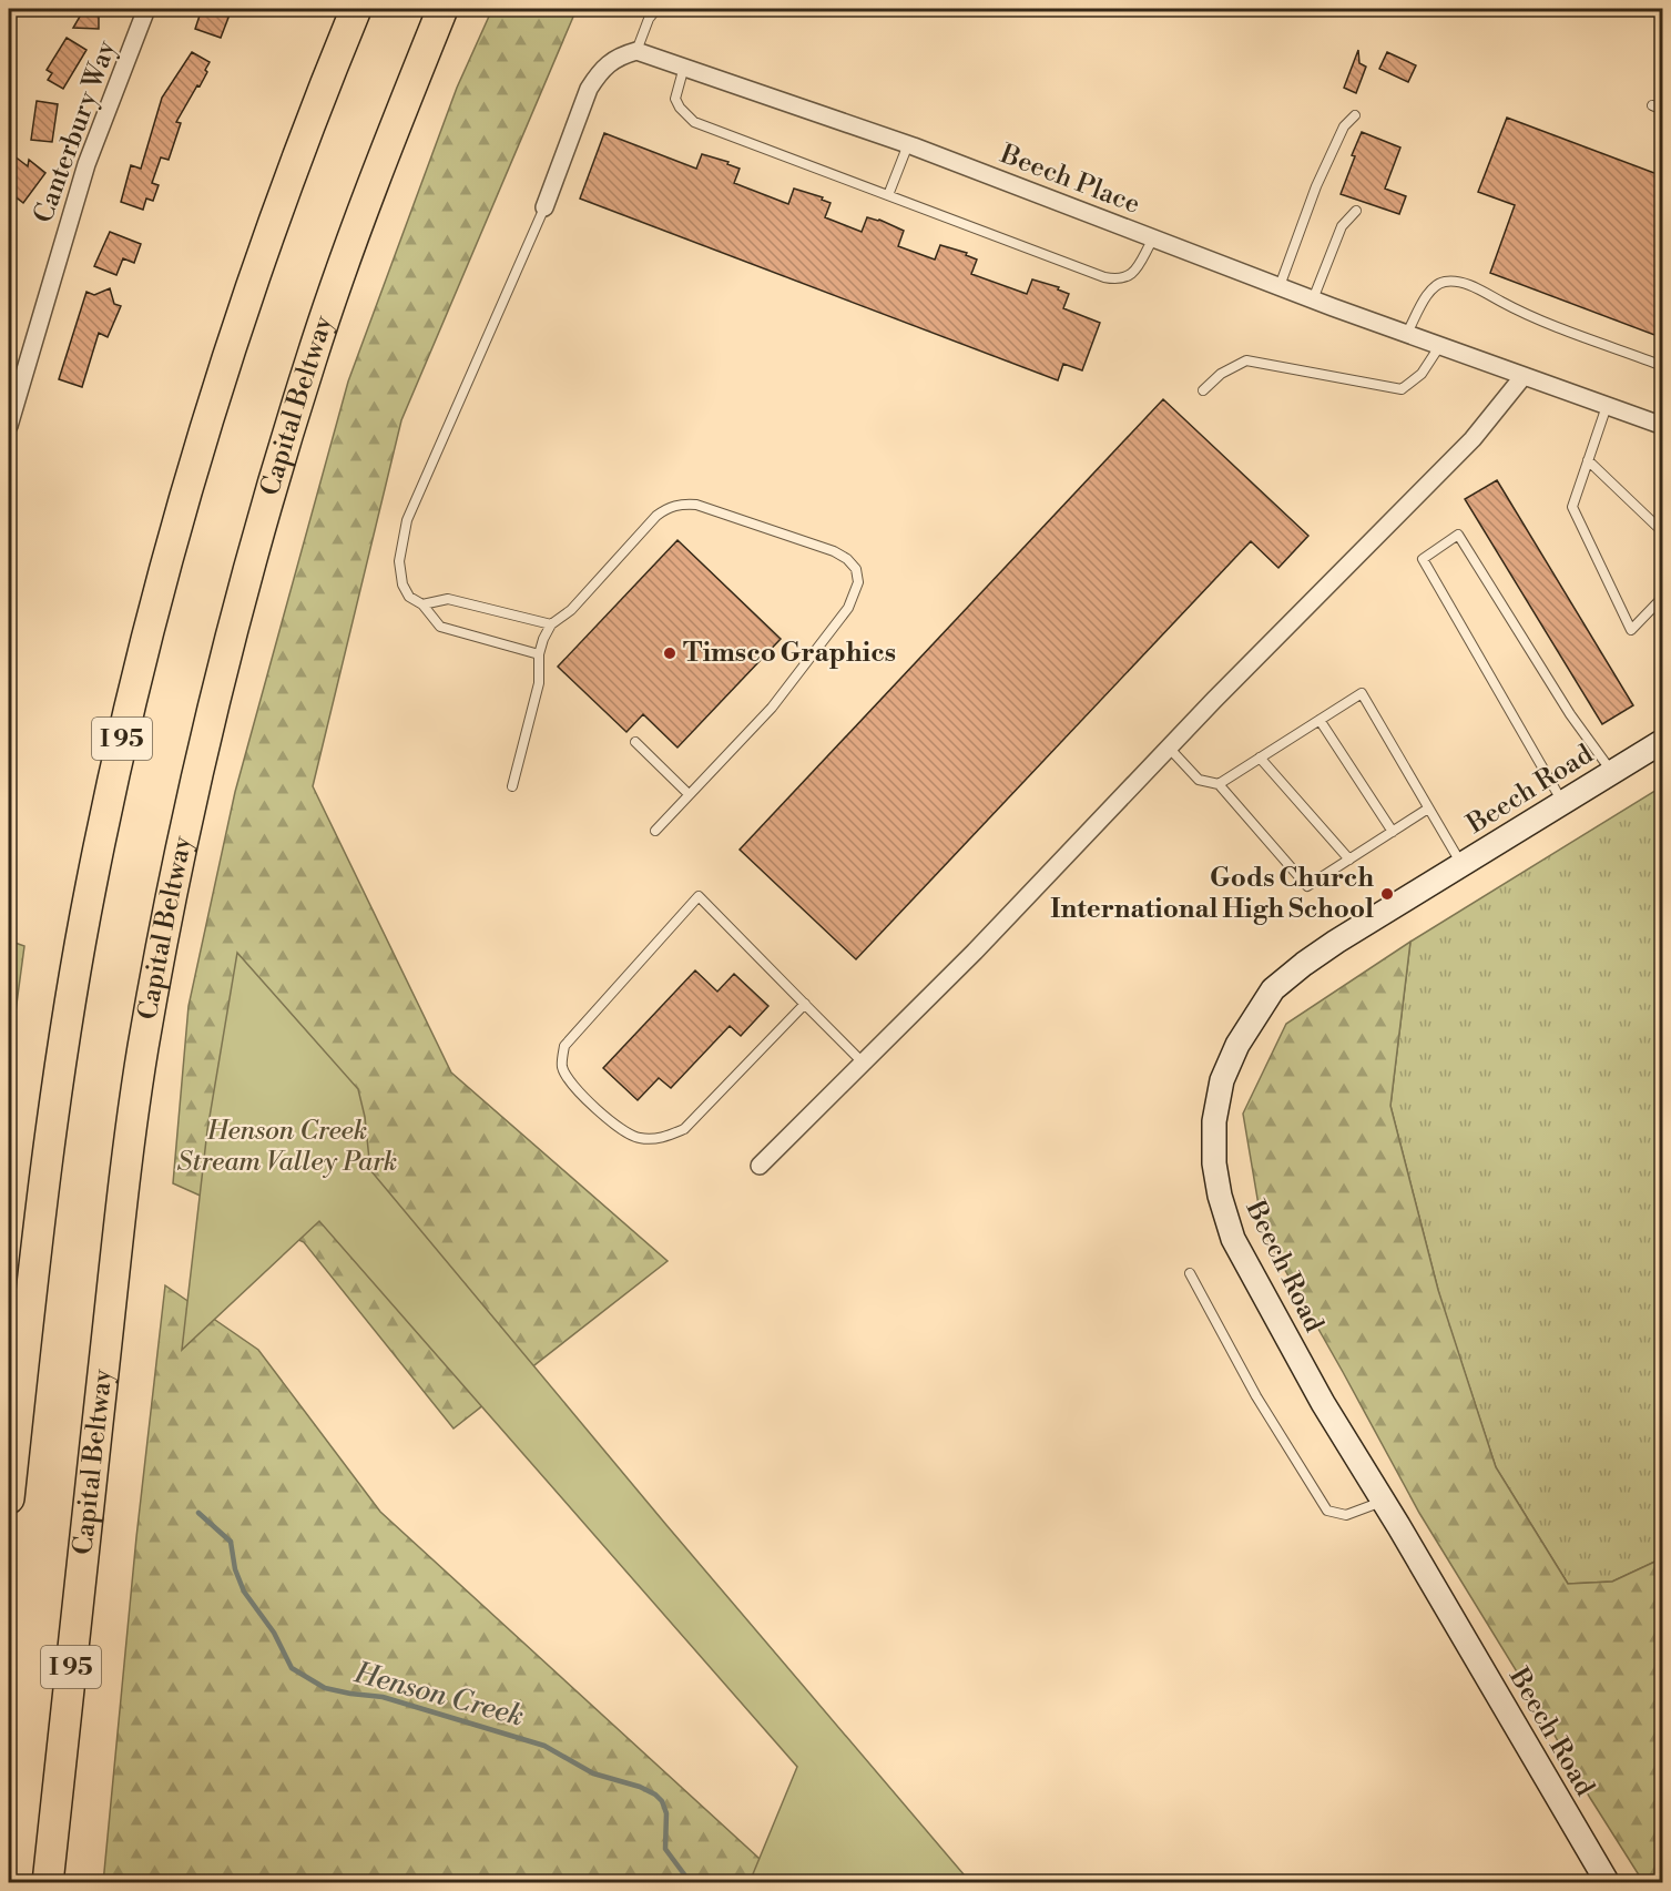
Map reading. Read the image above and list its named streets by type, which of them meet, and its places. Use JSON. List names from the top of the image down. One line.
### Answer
{"streets":{"highway":["Capital Beltway","I 95"],"street":["Canterbury Way","Beech Place","Beech Road"]},"water":["Henson Creek"],"parks":["Henson Creek Stream Valley Park"],"places":["Timsco Graphics","Gods Church International High School"]}
